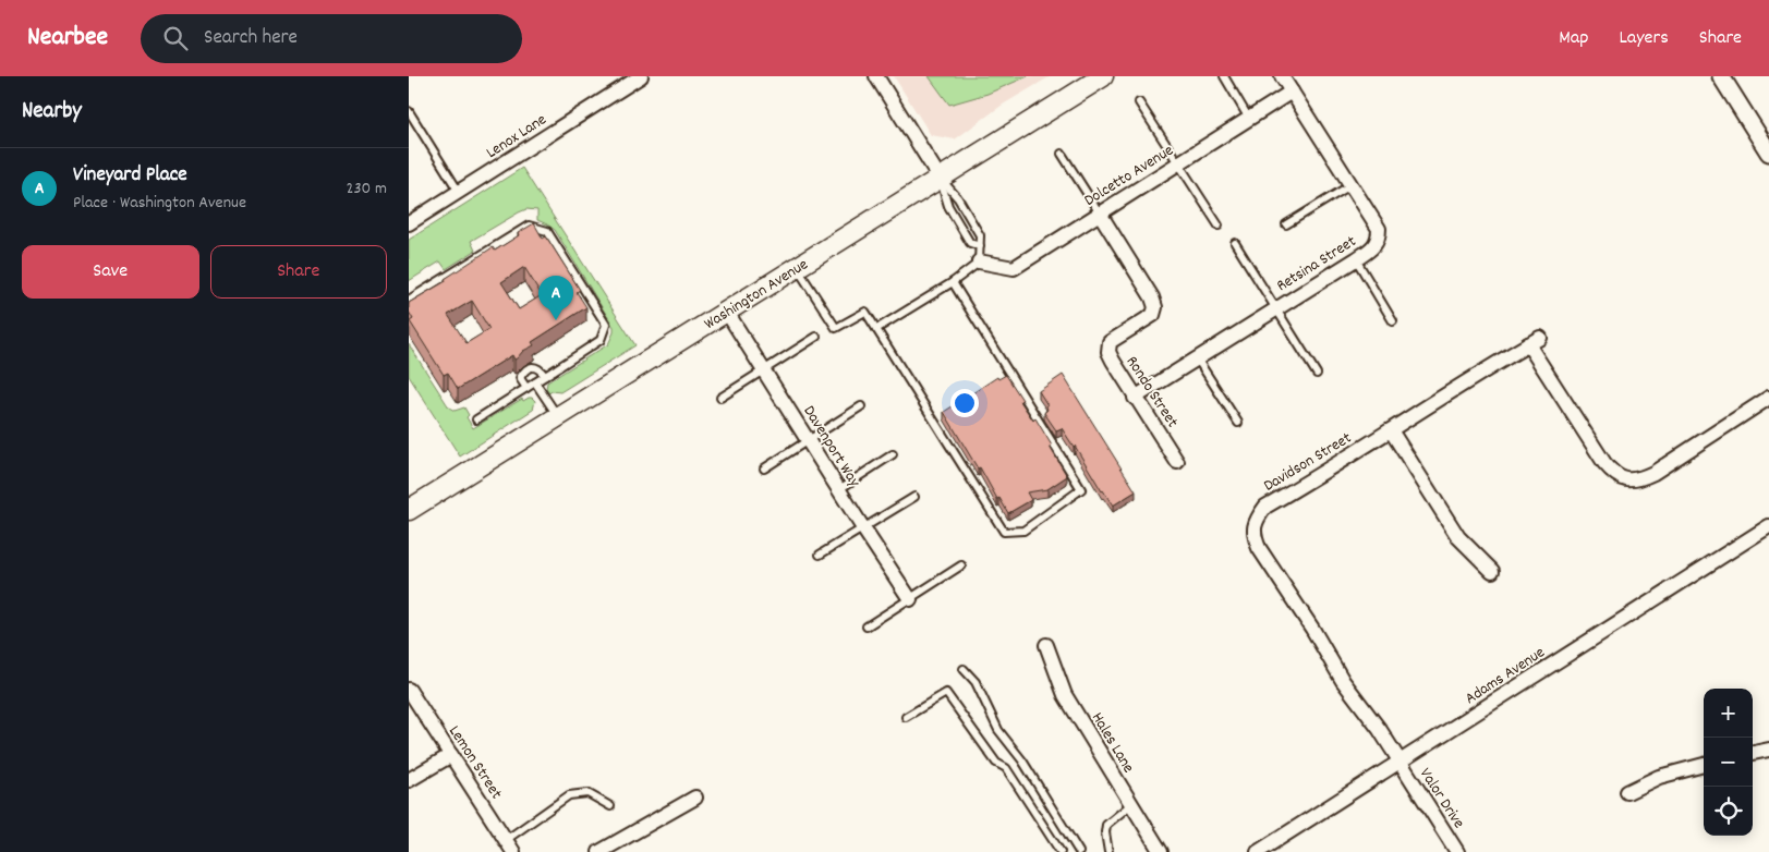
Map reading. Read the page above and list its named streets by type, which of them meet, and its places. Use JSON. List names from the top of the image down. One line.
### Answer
{"streets":{"main road":["Washington Avenue"],"street":["Lenox Lane","Dolcetto Avenue","Retsina Street","Rondo Street","Davenport Way","Davidson Street","Adams Avenue","Hales Lane","Lemon Street","Valor Drive"]},"crossings":[["Dolcetto Avenue","Retsina Street"],["Dolcetto Avenue","Rondo Street"],["Retsina Street","Rondo Street"],["Washington Avenue","Davenport Way"],["Davidson Street","Adams Avenue"],["Davidson Street","Valor Drive"],["Adams Avenue","Valor Drive"]],"page":{"header":"Nearbee","search":"Search here","nav":["Map","Layers","Share"],"heading":"Nearby","list":[{"mark":"A","name":"Vineyard Place","note":"Place · Washington Avenue","value":"230 m"}],"buttons":["Save","Share"],"pins":"A","map_buttons":["+","−"]}}
